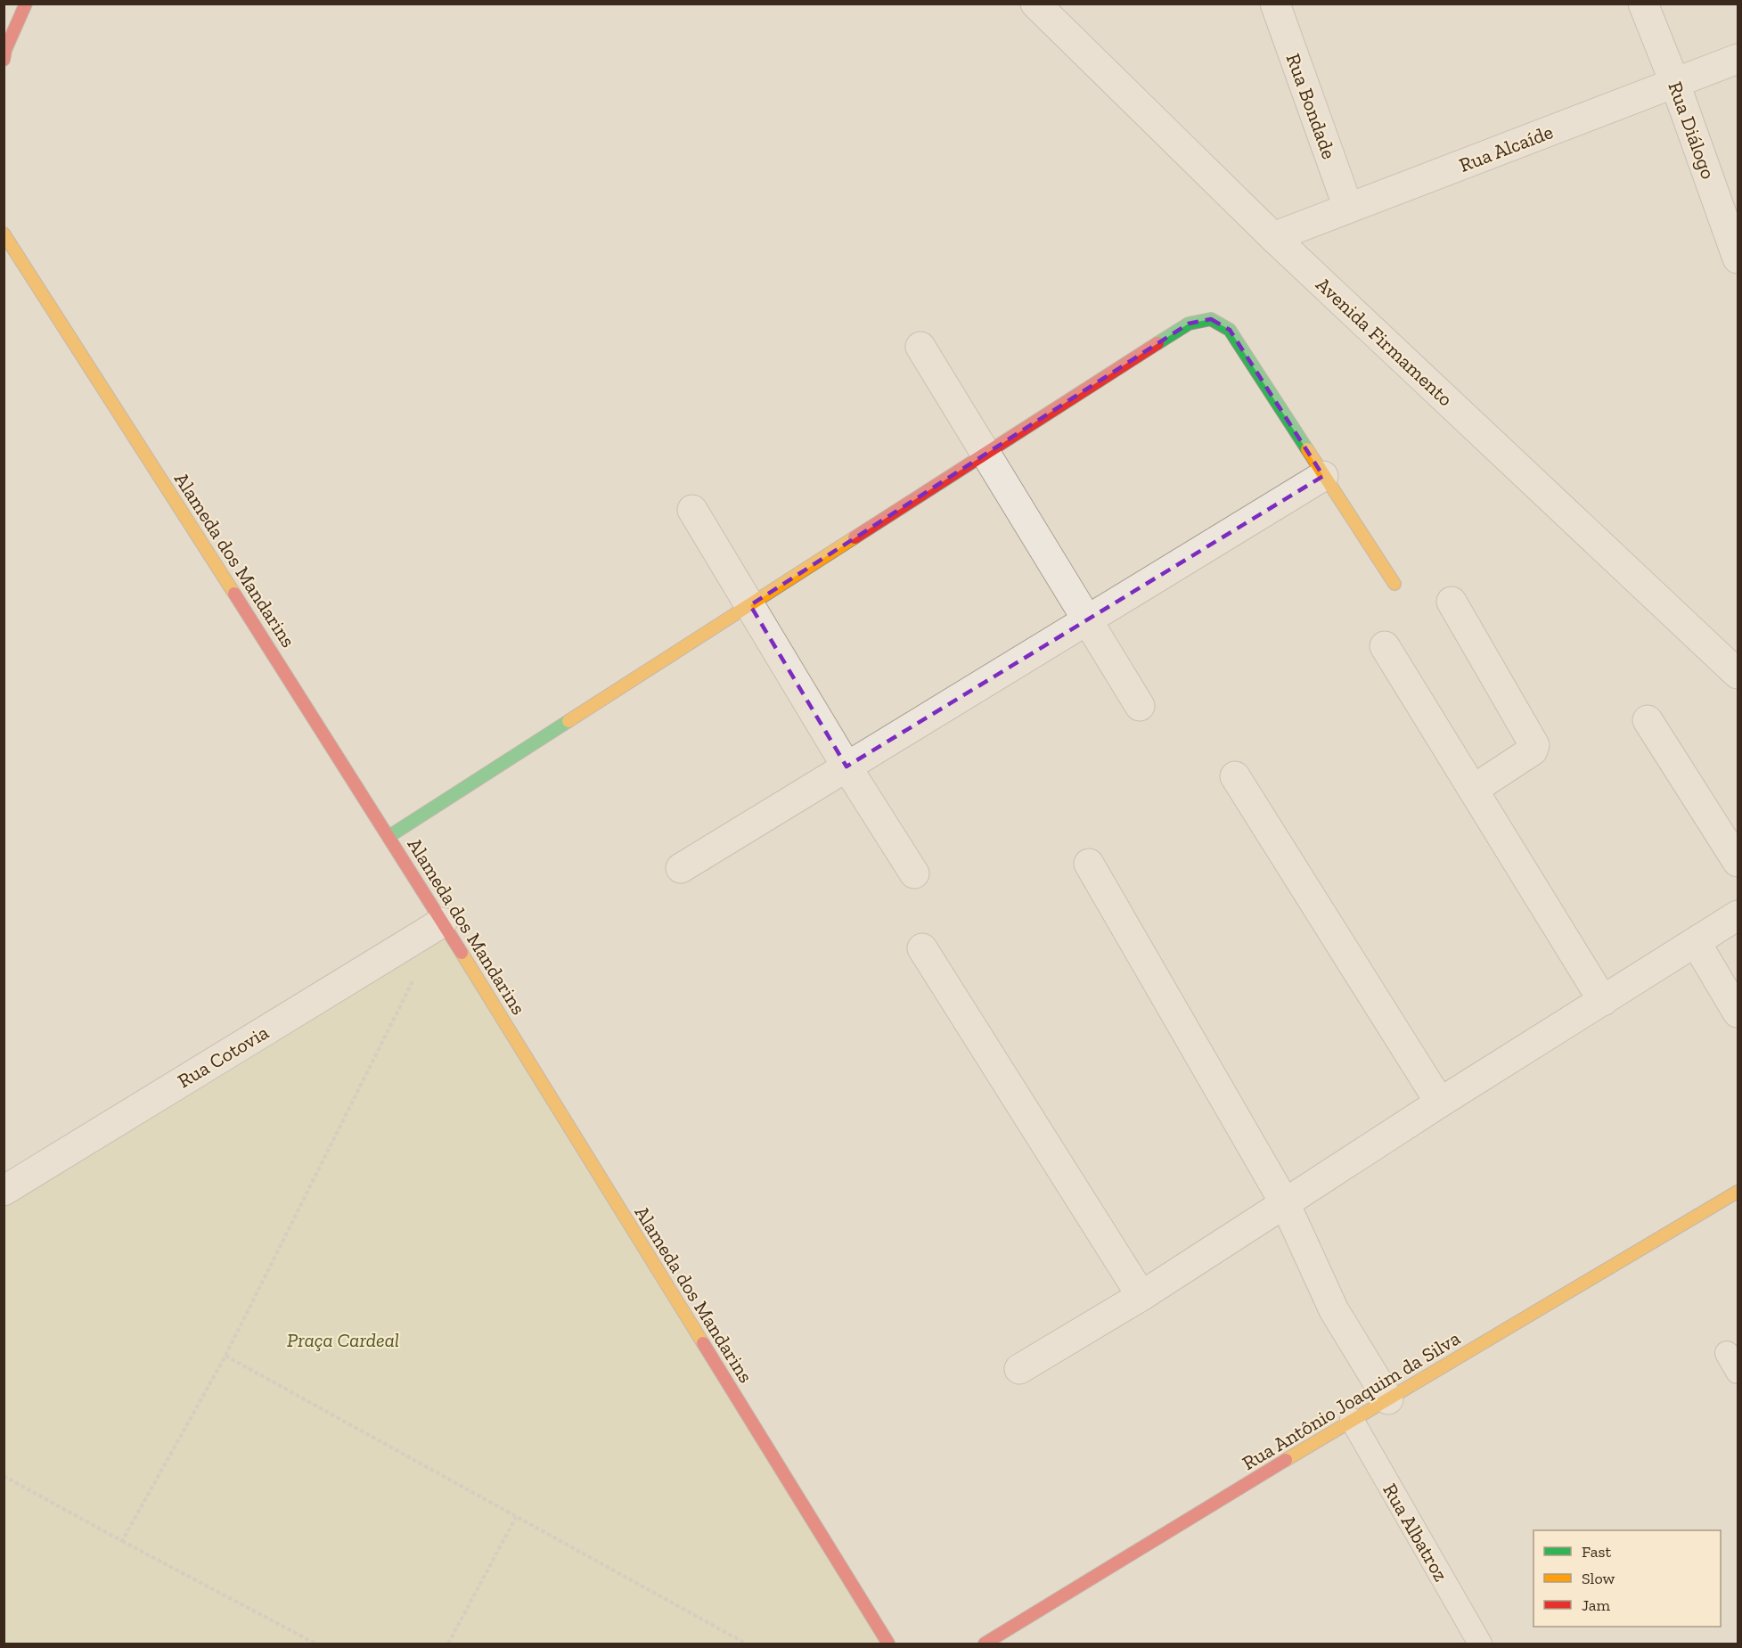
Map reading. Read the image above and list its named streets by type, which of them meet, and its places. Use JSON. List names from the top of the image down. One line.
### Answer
{"streets":{"street":["Rua Bondade","Rua Diálogo","Rua Alcaíde","Avenida Firmamento","Alameda dos Mandarins","Rua Cotovia","Rua Antônio Joaquim da Silva"],"lane":["Rua Albatroz"]},"crossings":[["Rua Bondade","Rua Alcaíde"],["Rua Diálogo","Rua Alcaíde"],["Rua Alcaíde","Avenida Firmamento"],["Alameda dos Mandarins","Rua Cotovia"],["Rua Antônio Joaquim da Silva","Rua Albatroz"]],"parks":["Praça Cardeal"],"legend":["Fast","Slow","Jam"]}
